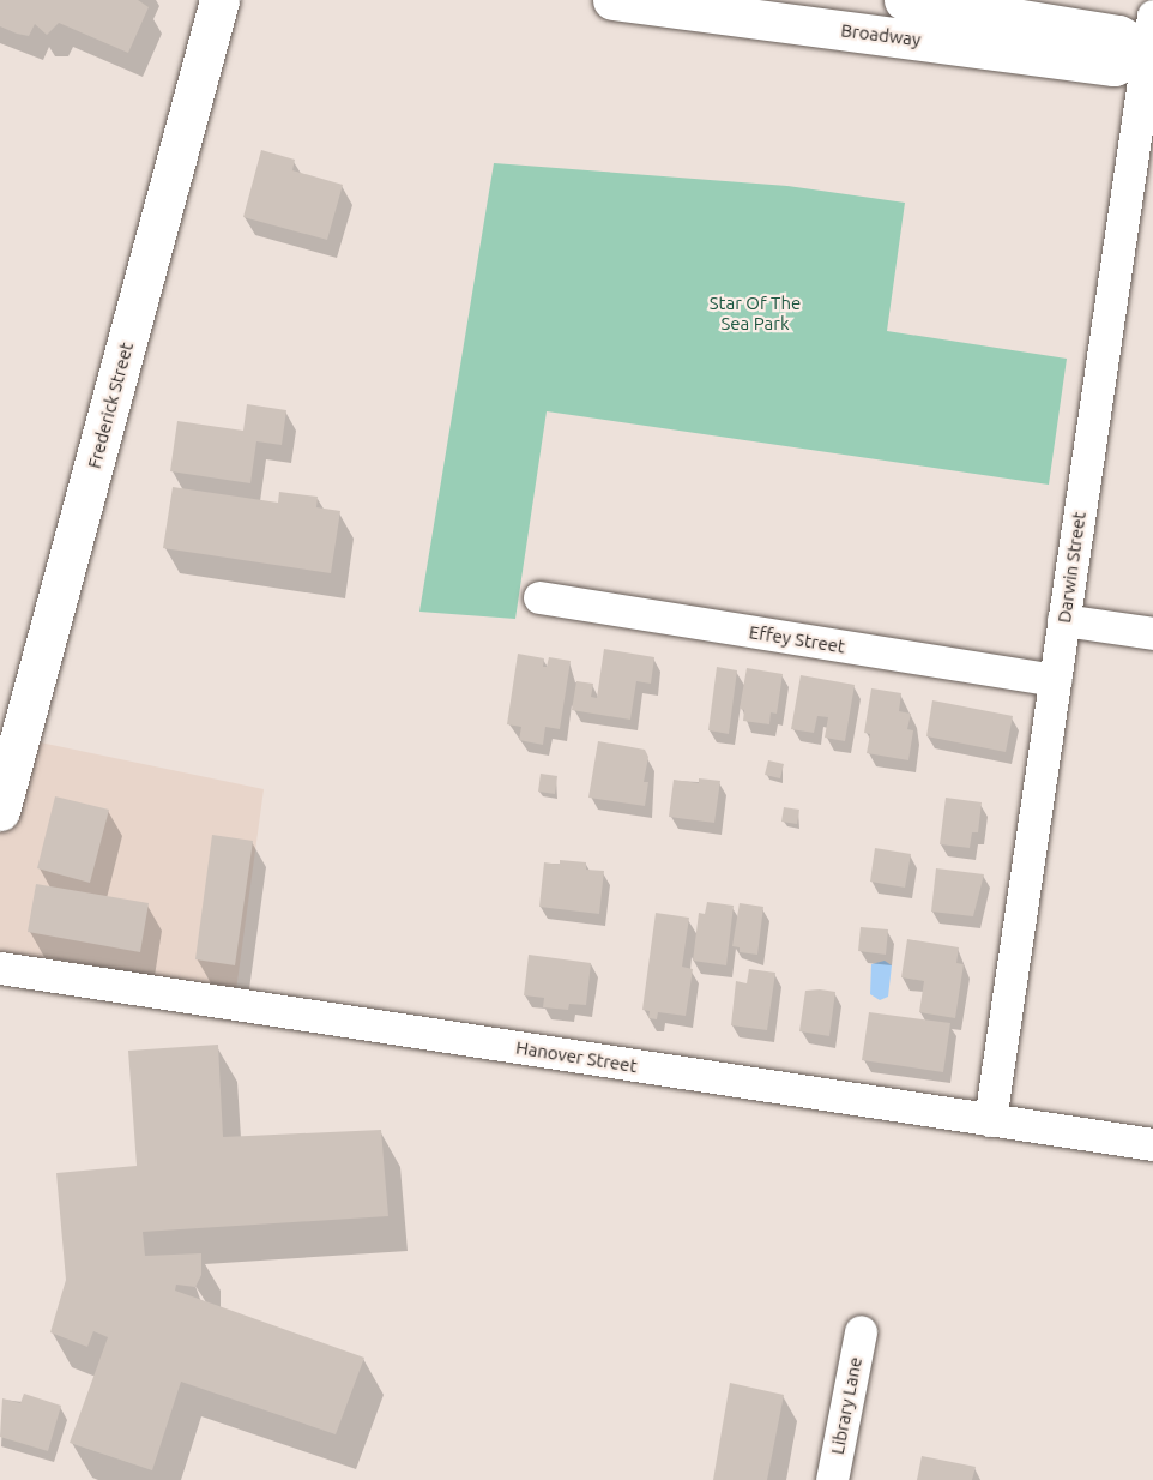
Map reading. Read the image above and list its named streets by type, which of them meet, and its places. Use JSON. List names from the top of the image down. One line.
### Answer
{"streets":{"main road":["Broadway","Frederick Street"],"street":["Darwin Street","Effey Street","Hanover Street","Library Lane"]},"crossings":[["Broadway","Darwin Street"],["Darwin Street","Effey Street"],["Darwin Street","Hanover Street"]],"parks":["Star Of The Sea Park"]}
